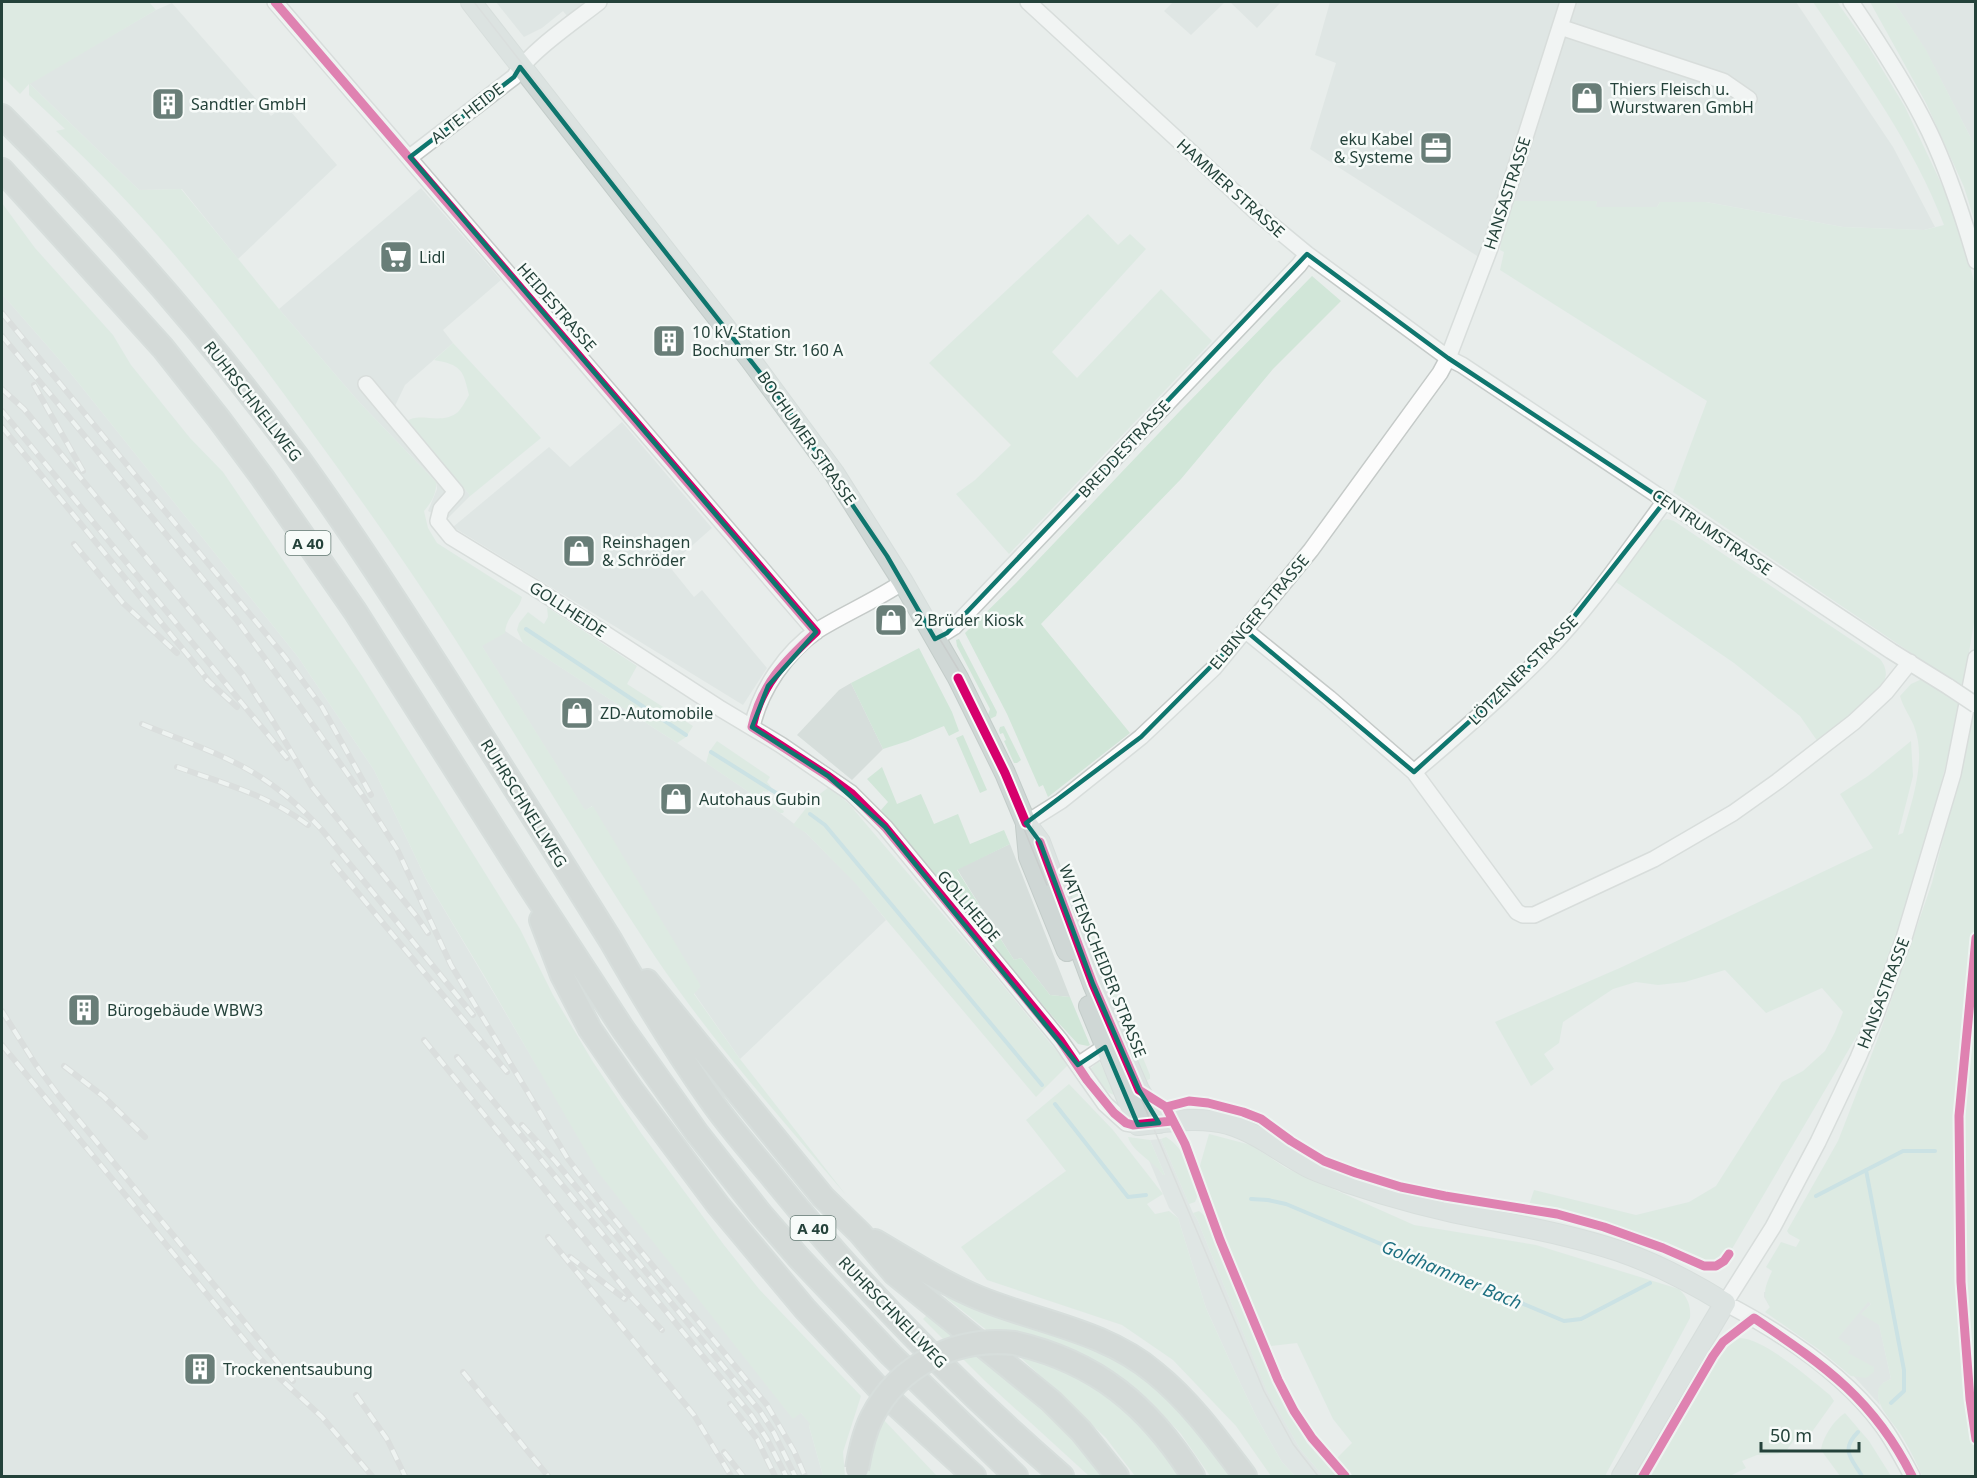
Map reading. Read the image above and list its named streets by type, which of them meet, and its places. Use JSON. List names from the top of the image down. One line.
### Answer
{"streets":{"highway":["RUHRSCHNELLWEG","A 40"],"main road":["BOCHUMER STRASSE","WATTENSCHEIDER STRASSE"],"street":["ALTE HEIDE","HAMMER STRASSE","HANSASTRASSE","HEIDESTRASSE","BREDDESTRASSE","CENTRUMSTRASSE","GOLLHEIDE","ELBINGER STRASSE","LÖTZENER STRASSE"]},"crossings":[["ALTE HEIDE","HEIDESTRASSE"],["ALTE HEIDE","BOCHUMER STRASSE"],["HAMMER STRASSE","HANSASTRASSE"],["HAMMER STRASSE","BREDDESTRASSE"],["HAMMER STRASSE","CENTRUMSTRASSE"],["HAMMER STRASSE","ELBINGER STRASSE"],["HANSASTRASSE","CENTRUMSTRASSE"],["HANSASTRASSE","ELBINGER STRASSE"],["BOCHUMER STRASSE","BREDDESTRASSE"],["BOCHUMER STRASSE","ELBINGER STRASSE"],["BOCHUMER STRASSE","WATTENSCHEIDER STRASSE"],["CENTRUMSTRASSE","ELBINGER STRASSE"],["CENTRUMSTRASSE","LÖTZENER STRASSE"],["GOLLHEIDE","WATTENSCHEIDER STRASSE"],["ELBINGER STRASSE","WATTENSCHEIDER STRASSE"]],"water":["Goldhammer Bach"],"places":{"shop":["Thiers Fleisch u. Wurstwaren GmbH","Reinshagen & Schröder","2 Brüder Kiosk","ZD-Automobile","Autohaus Gubin"],"building":["Sandtler GmbH","10 kV-Station Bochumer Str. 160 A","Bürogebäude WBW3","Trockenentsaubung"],"office":["eku Kabel & Systeme"],"supermarket":["Lidl"]},"scale_bar":"50 m"}
